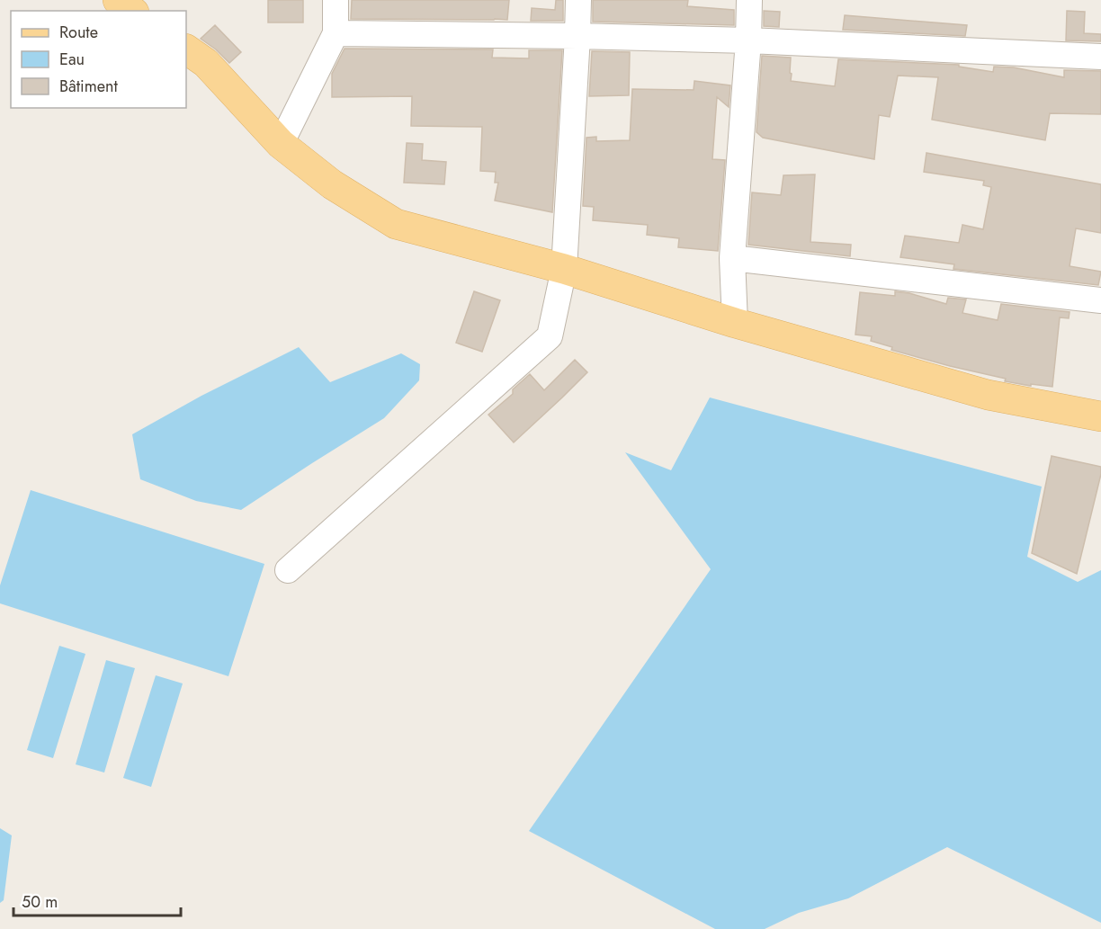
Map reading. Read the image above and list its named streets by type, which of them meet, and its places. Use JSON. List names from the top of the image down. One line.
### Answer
{"legend":["Route","Eau","Bâtiment"],"scale_bar":"50 m"}
